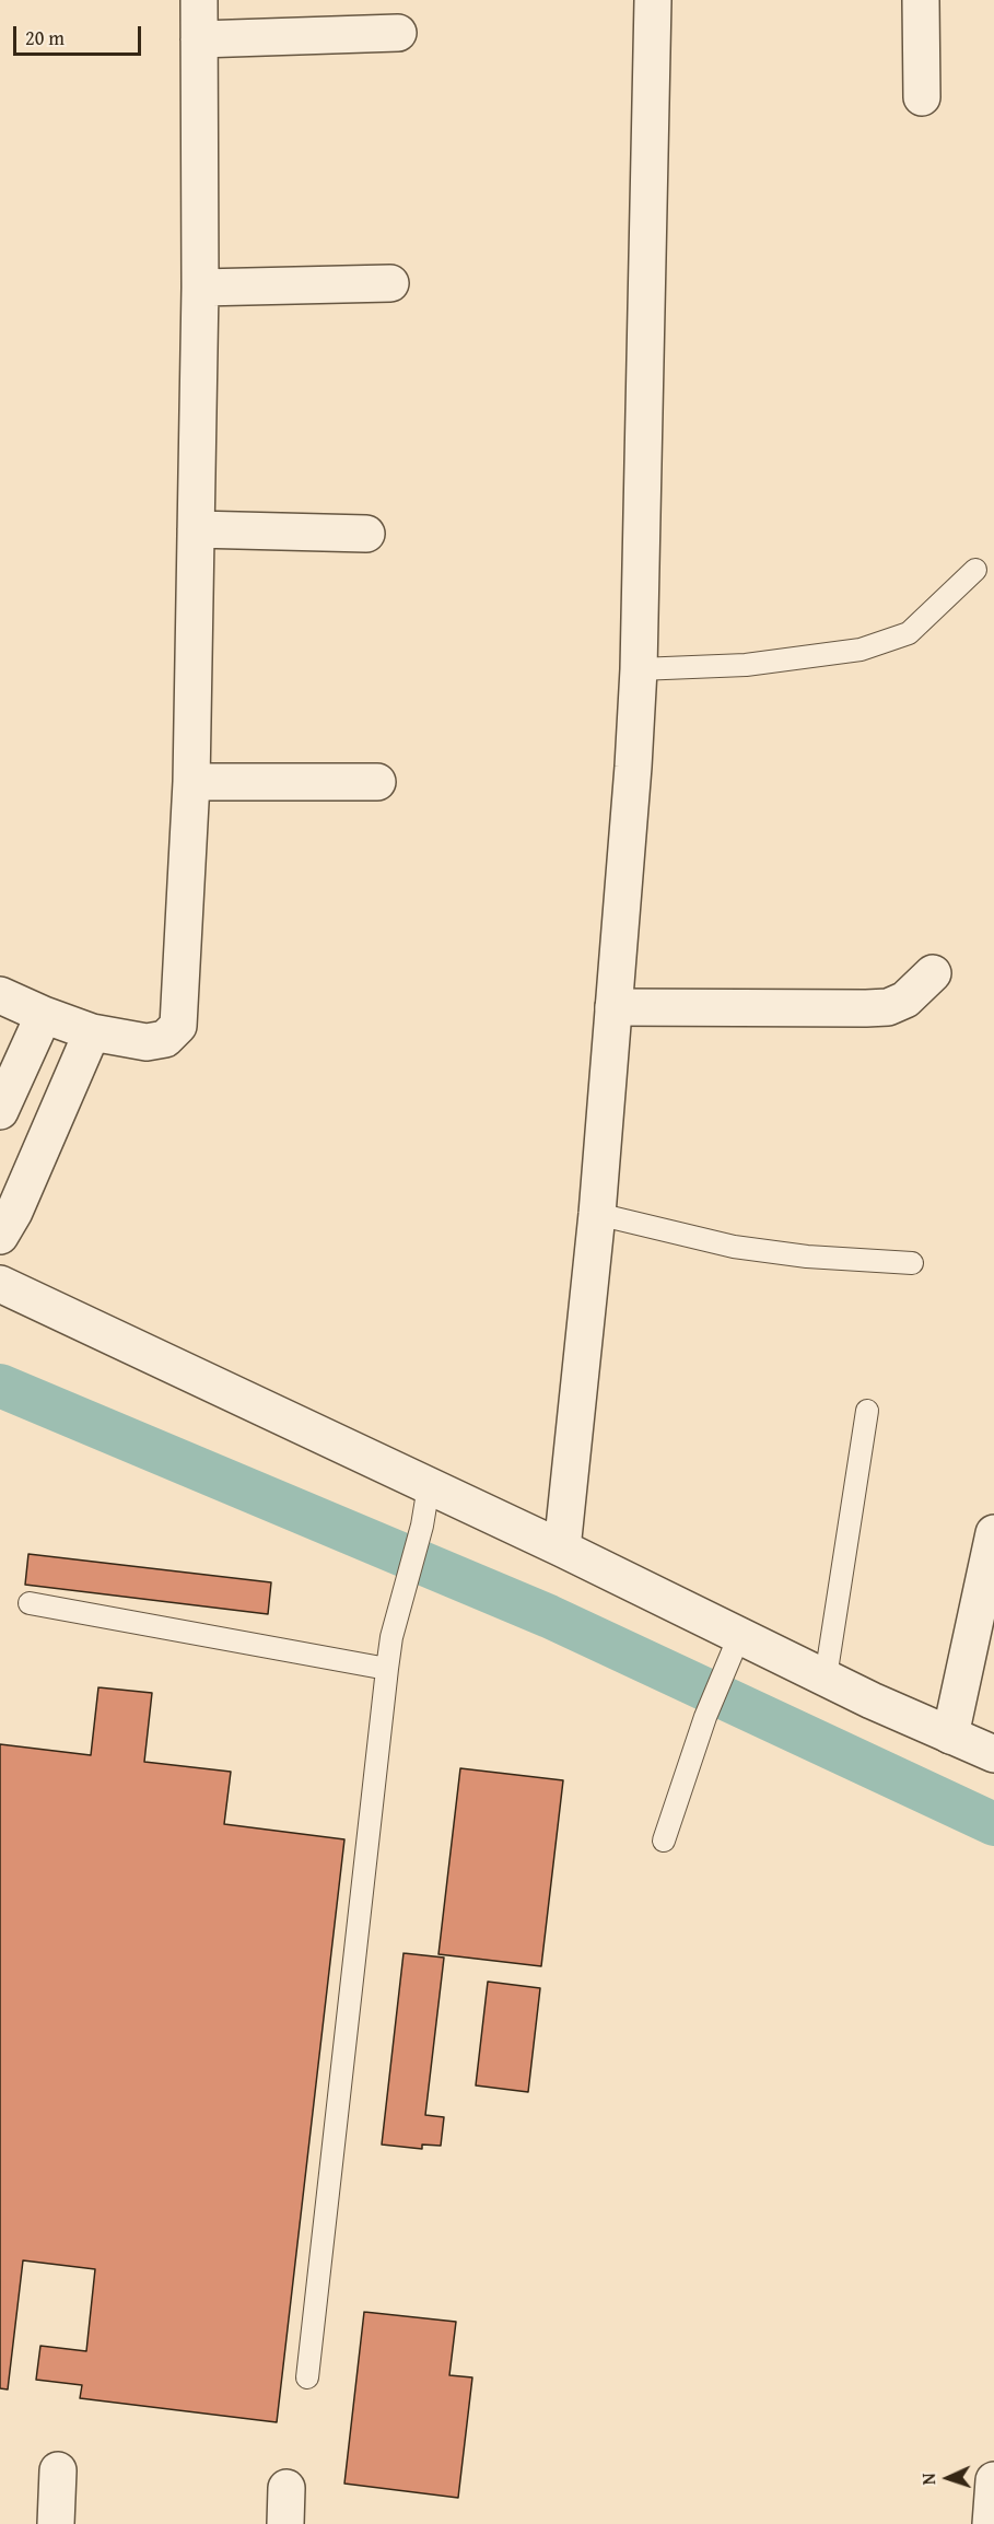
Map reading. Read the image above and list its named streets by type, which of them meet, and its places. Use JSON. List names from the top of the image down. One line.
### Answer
{"scale_bar":"20 m","north":"left"}
